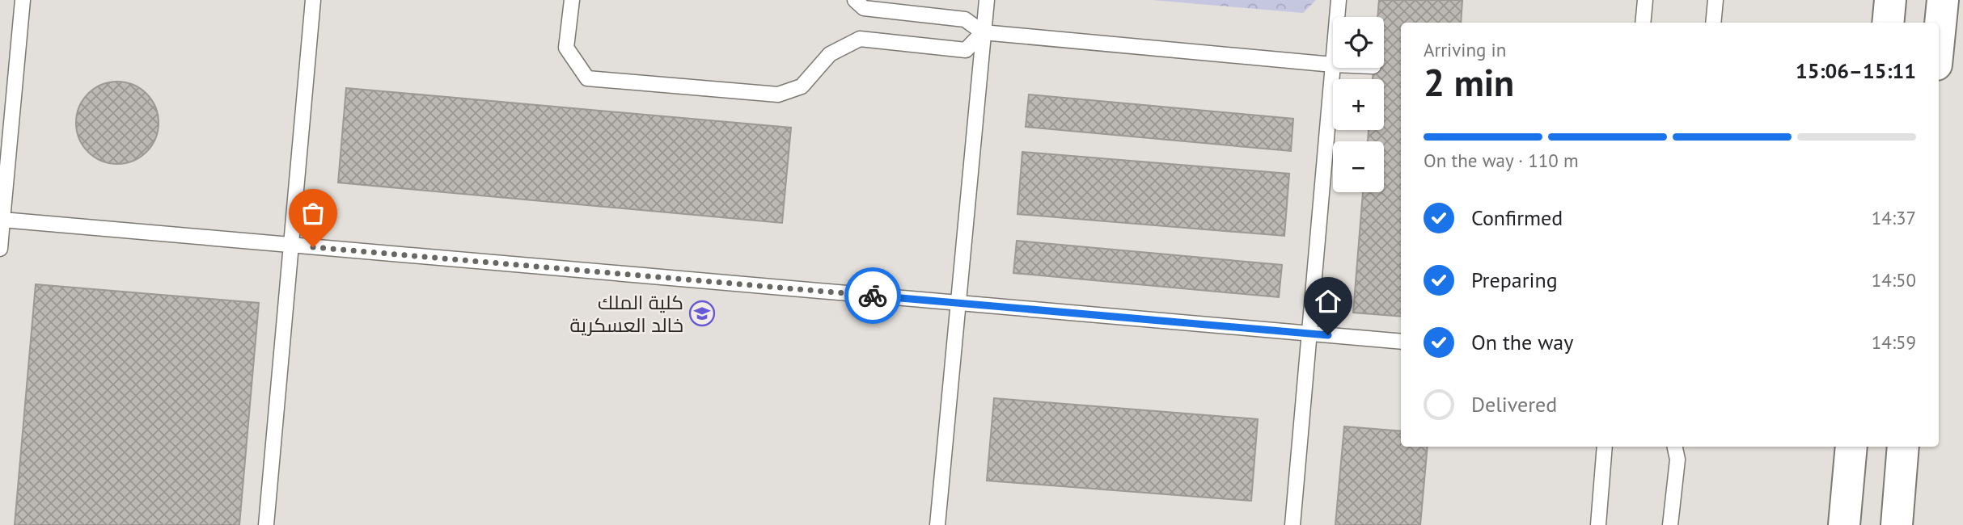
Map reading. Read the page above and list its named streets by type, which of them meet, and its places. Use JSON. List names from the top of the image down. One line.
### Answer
{"places":{"school or university":["كلية الملك خالد العسكرية"]},"page":{"map_buttons":["+","−"],"heading":["2 min","Arriving in","15:06–15:11"],"bar":"On the way · 110 m","list":[["Confirmed","14:37"],["Preparing","14:50"],["On the way","14:59"],"Delivered"]}}
